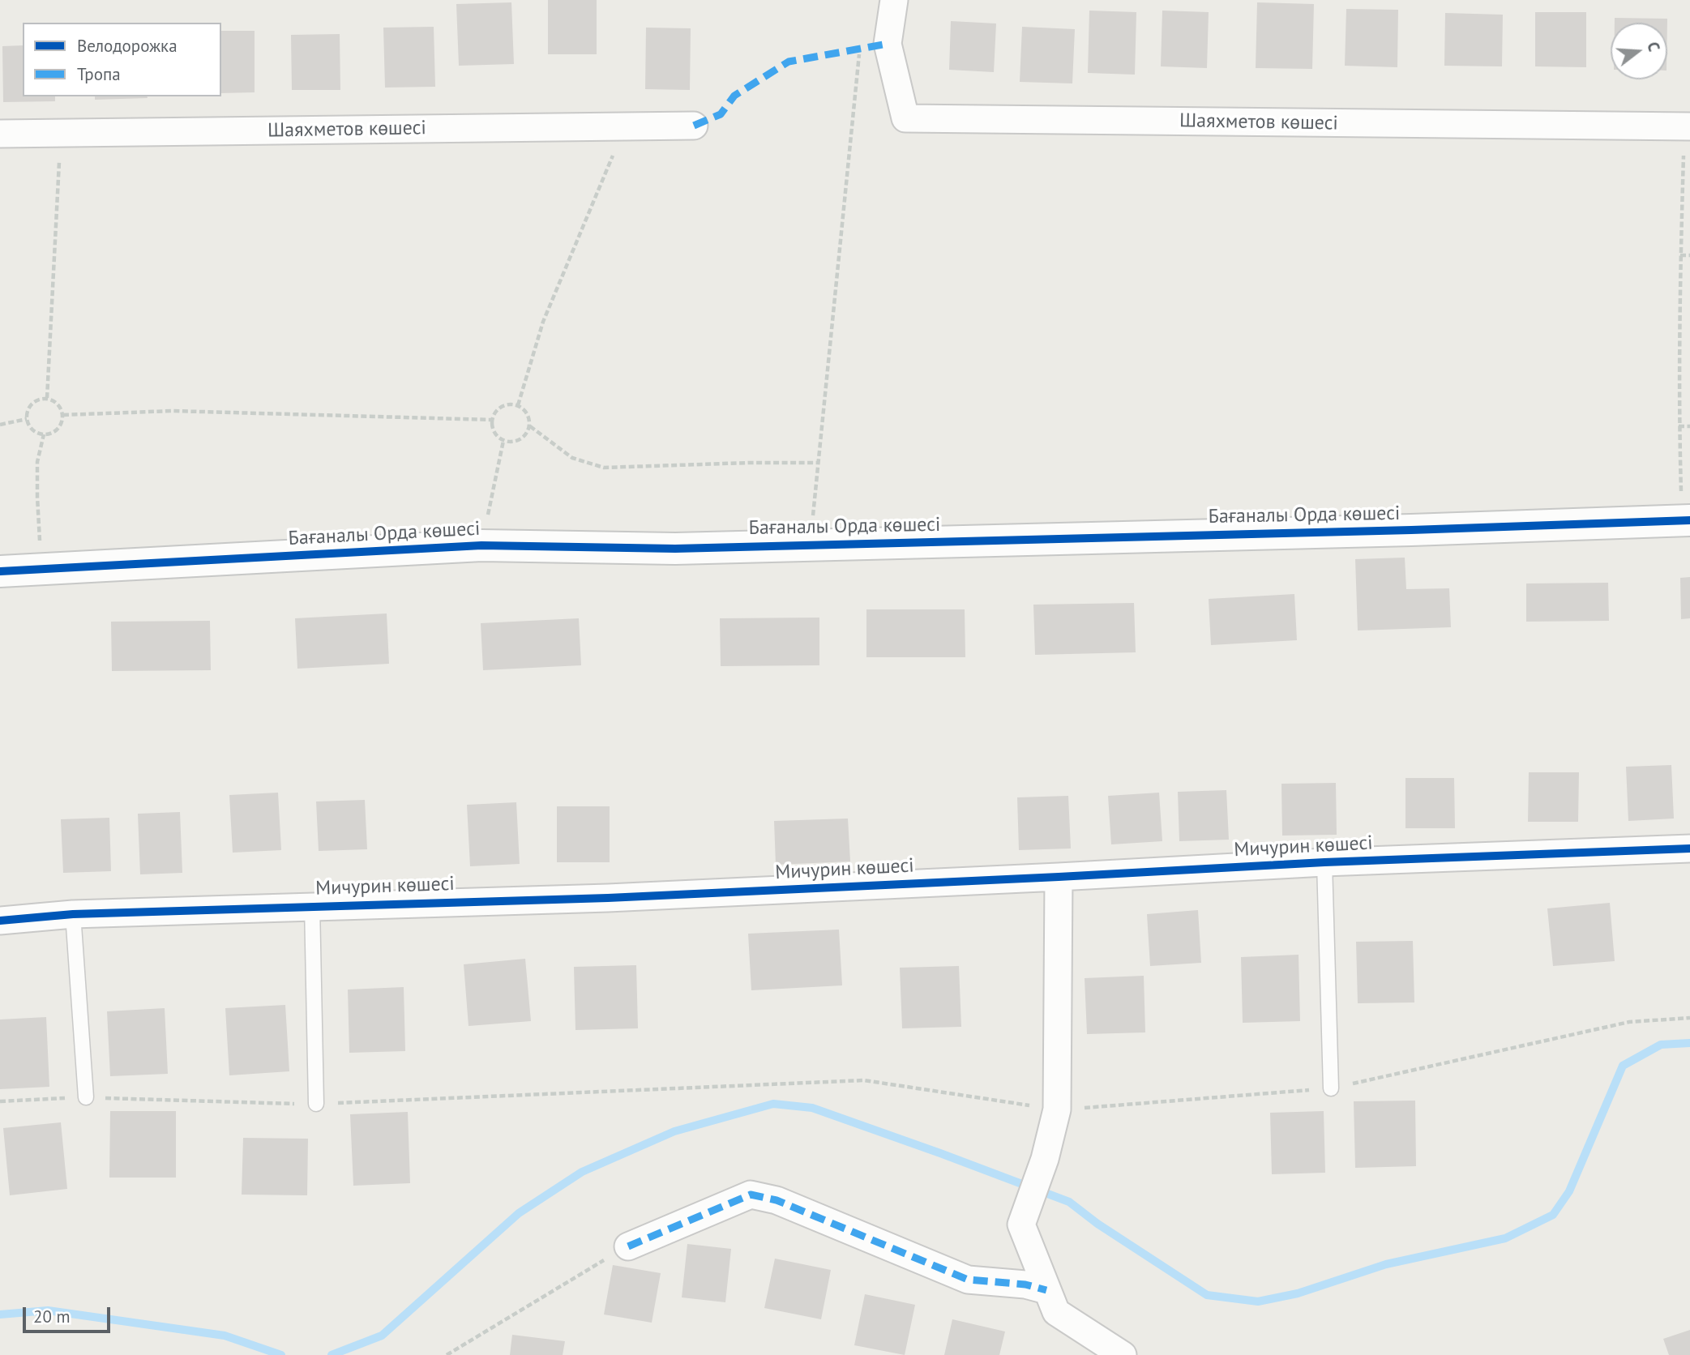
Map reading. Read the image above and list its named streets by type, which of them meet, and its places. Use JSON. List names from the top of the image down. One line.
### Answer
{"streets":{"street":["Шаяхметов көшесі","Бағаналы Орда көшесі","Мичурин көшесі"]},"legend":["Велодорожка","Тропа"],"scale_bar":"20 m","north":"right"}
